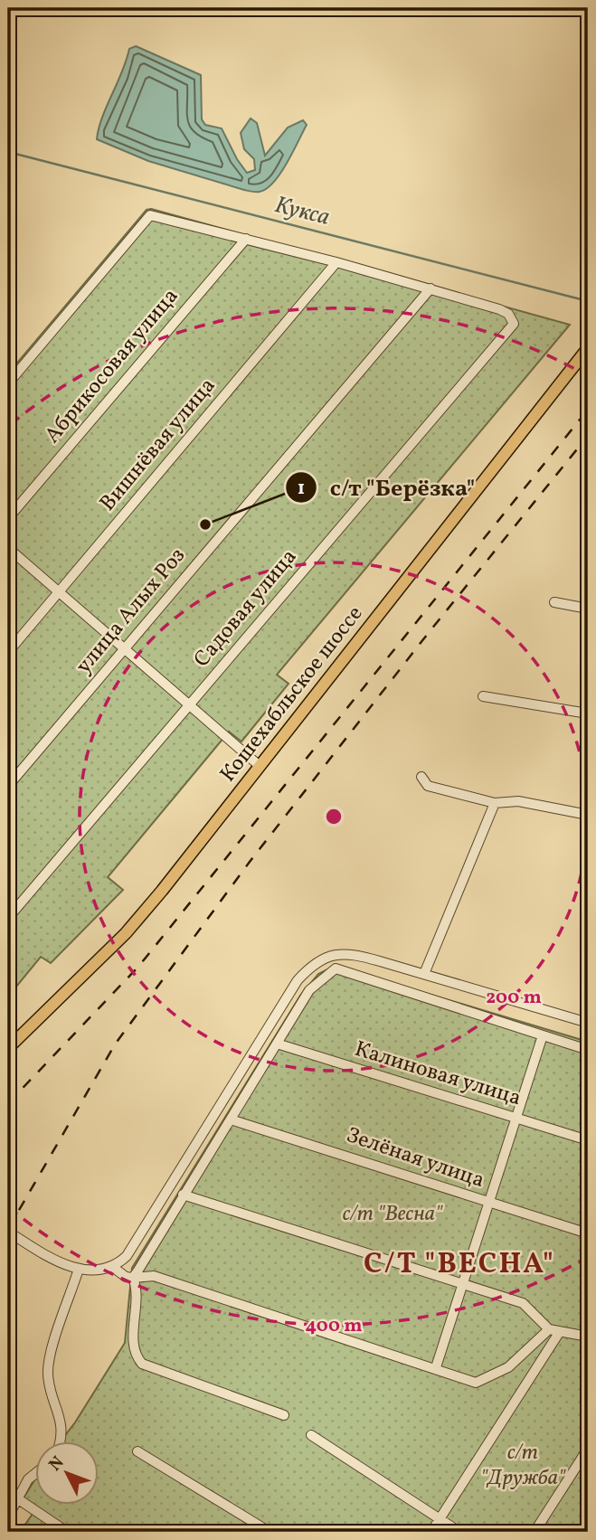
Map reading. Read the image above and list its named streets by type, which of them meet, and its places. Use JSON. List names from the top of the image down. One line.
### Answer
{"streets":{"main road":["Кошехабльское шоссе"],"street":["Абрикосовая улица","Вишнёвая улица","Садовая улица","улица Алых Роз","Калиновая улица","Зелёная улица"]},"crossings":[["Садовая улица","улица Алых Роз"]],"districts":["С/Т \"ВЕСНА\""],"water":["Кукса"],"parks":["с/т \"Весна\"","с/т \"Дружба\""],"places":["с/т \"Берёзка\""],"north":"top left","rings":["200 m","400 m"]}
